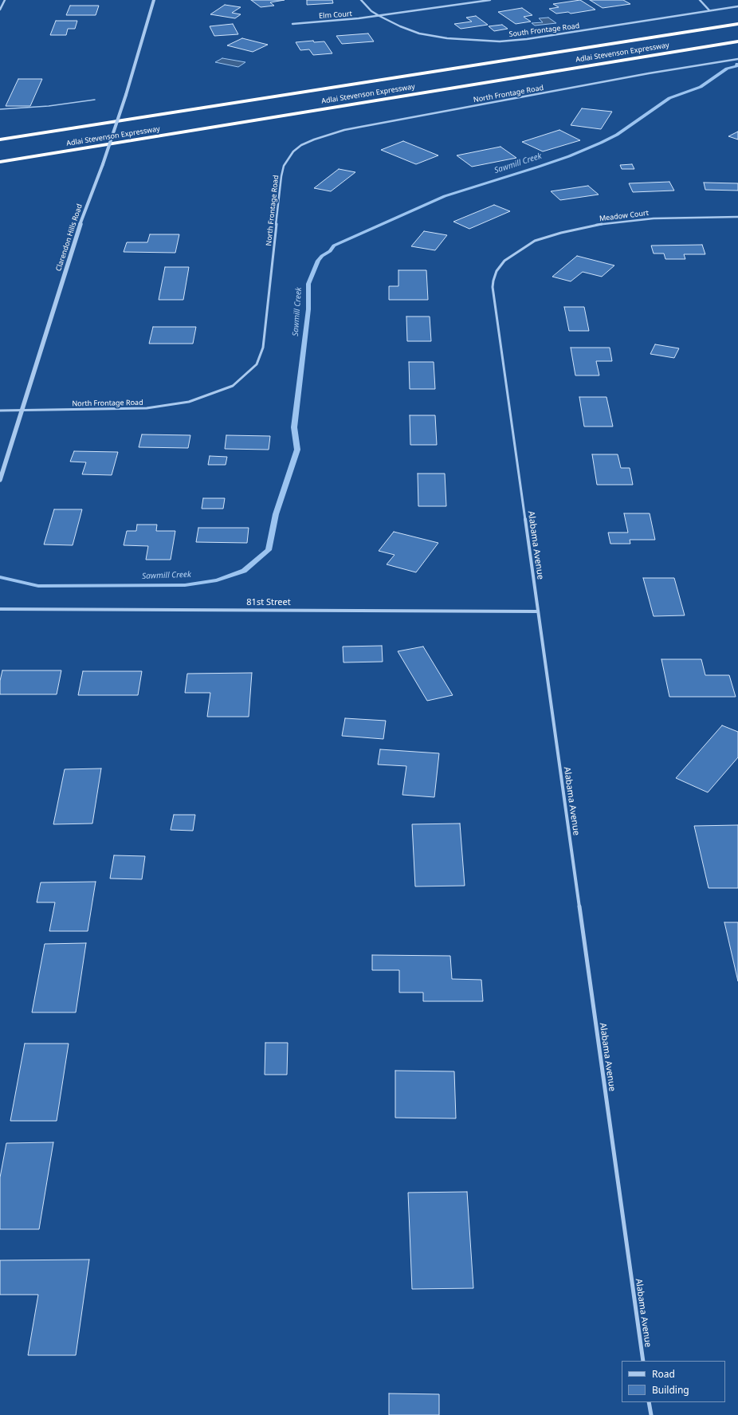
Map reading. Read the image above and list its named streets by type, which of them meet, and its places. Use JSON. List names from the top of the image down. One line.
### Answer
{"streets":{"highway":["Adlai Stevenson Expressway"],"street":["Elm Court","South Frontage Road","North Frontage Road","Meadow Court","Clarendon Hills Road","Alabama Avenue","81st Street"]},"crossings":[["Elm Court","South Frontage Road"],["North Frontage Road","Clarendon Hills Road"],["Meadow Court","Alabama Avenue"],["Alabama Avenue","81st Street"]],"water":["Sawmill Creek"],"legend":["Road","Building"]}
